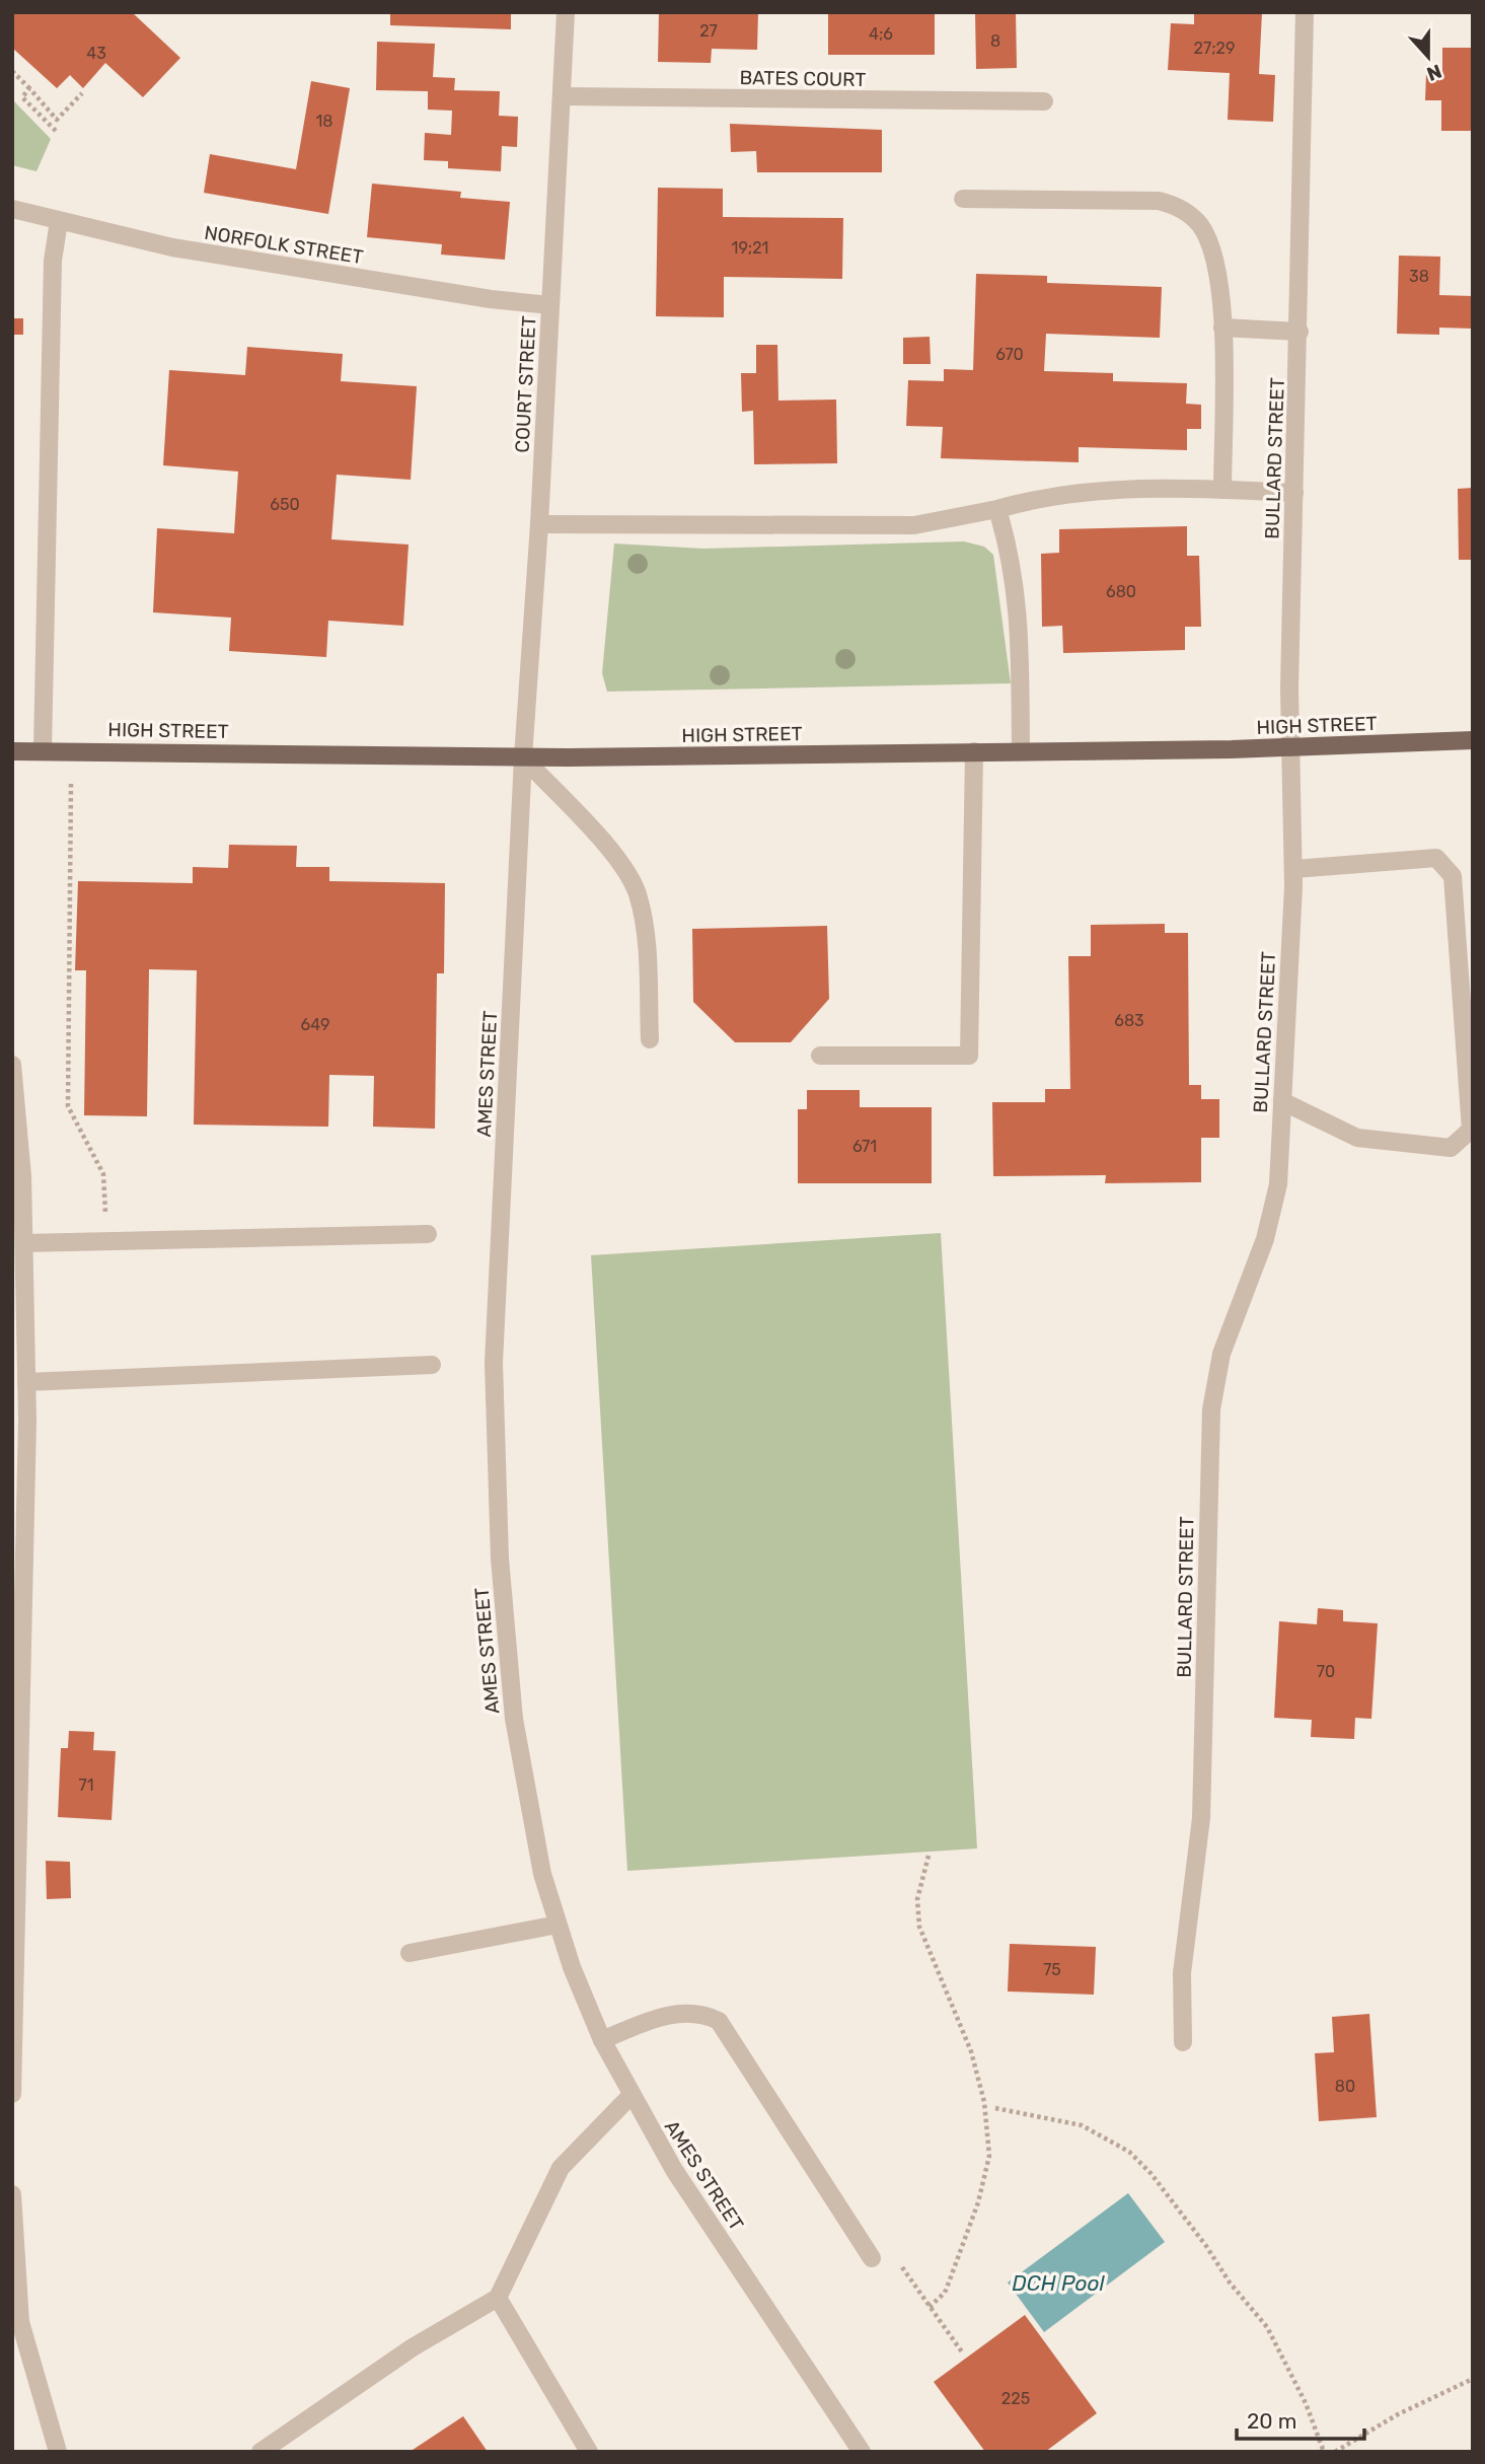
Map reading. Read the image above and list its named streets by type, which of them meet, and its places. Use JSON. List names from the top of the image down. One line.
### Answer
{"streets":{"main road":["HIGH STREET"],"street":["BATES COURT","NORFOLK STREET","COURT STREET","BULLARD STREET","AMES STREET"]},"crossings":[["BATES COURT","COURT STREET"],["NORFOLK STREET","COURT STREET"],["COURT STREET","HIGH STREET"],["COURT STREET","AMES STREET"],["BULLARD STREET","HIGH STREET"],["HIGH STREET","AMES STREET"]],"water":["DCH Pool"],"house_numbers":["27","4;6","8","27;29","43","18","19;21","38","670","650","680","683","649","671","70","71","75","80","225"],"scale_bar":"20 m","north":"bottom"}
